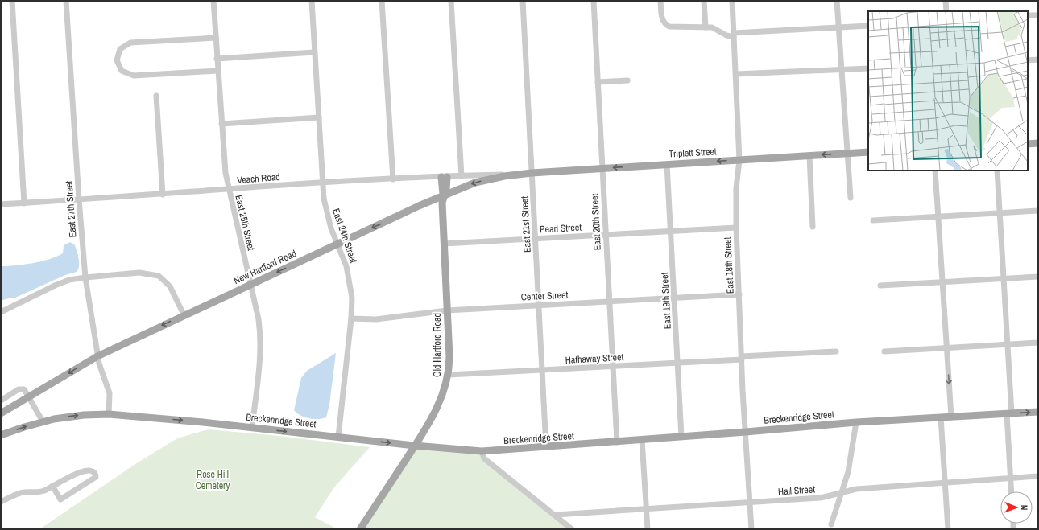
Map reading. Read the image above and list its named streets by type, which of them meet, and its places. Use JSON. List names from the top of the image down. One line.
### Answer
{"streets":{"main road":["Triplett Street","New Hartford Road","Old Hartford Road","Breckenridge Street"],"street":["Veach Road","East 27th Street","East 20th Street","East 25th Street","East 21st Street","Pearl Street","East 24th Street","East 18th Street","Center Street","East 19th Street","Hathaway Street","Hall Street"]},"crossings":[["Triplett Street","Veach Road"],["Triplett Street","East 20th Street"],["Triplett Street","East 21st Street"],["Triplett Street","East 18th Street"],["Triplett Street","New Hartford Road"],["Triplett Street","East 19th Street"],["Veach Road","East 27th Street"],["Veach Road","East 25th Street"],["Veach Road","East 24th Street"],["Veach Road","New Hartford Road"],["Veach Road","Old Hartford Road"],["East 27th Street","New Hartford Road"],["East 27th Street","Breckenridge Street"],["East 20th Street","Pearl Street"],["East 20th Street","Center Street"],["East 20th Street","Hathaway Street"],["East 20th Street","Breckenridge Street"],["East 25th Street","New Hartford Road"],["East 25th Street","Breckenridge Street"],["East 21st Street","Pearl Street"],["East 21st Street","Center Street"],["East 21st Street","Hathaway Street"],["East 21st Street","Breckenridge Street"],["Pearl Street","East 18th Street"],["Pearl Street","East 19th Street"],["Pearl Street","Old Hartford Road"],["East 24th Street","New Hartford Road"],["East 24th Street","Center Street"],["East 24th Street","Breckenridge Street"],["East 18th Street","Center Street"],["East 18th Street","Hathaway Street"],["East 18th Street","Breckenridge Street"],["East 18th Street","Hall Street"],["New Hartford Road","Old Hartford Road"],["Center Street","East 19th Street"],["Center Street","Old Hartford Road"],["East 19th Street","Hathaway Street"],["East 19th Street","Breckenridge Street"],["Old Hartford Road","Hathaway Street"],["Old Hartford Road","Breckenridge Street"]],"one_way":["Triplett Street","New Hartford Road","Breckenridge Street"],"parks":["Rose Hill Cemetery"],"north":"right"}
